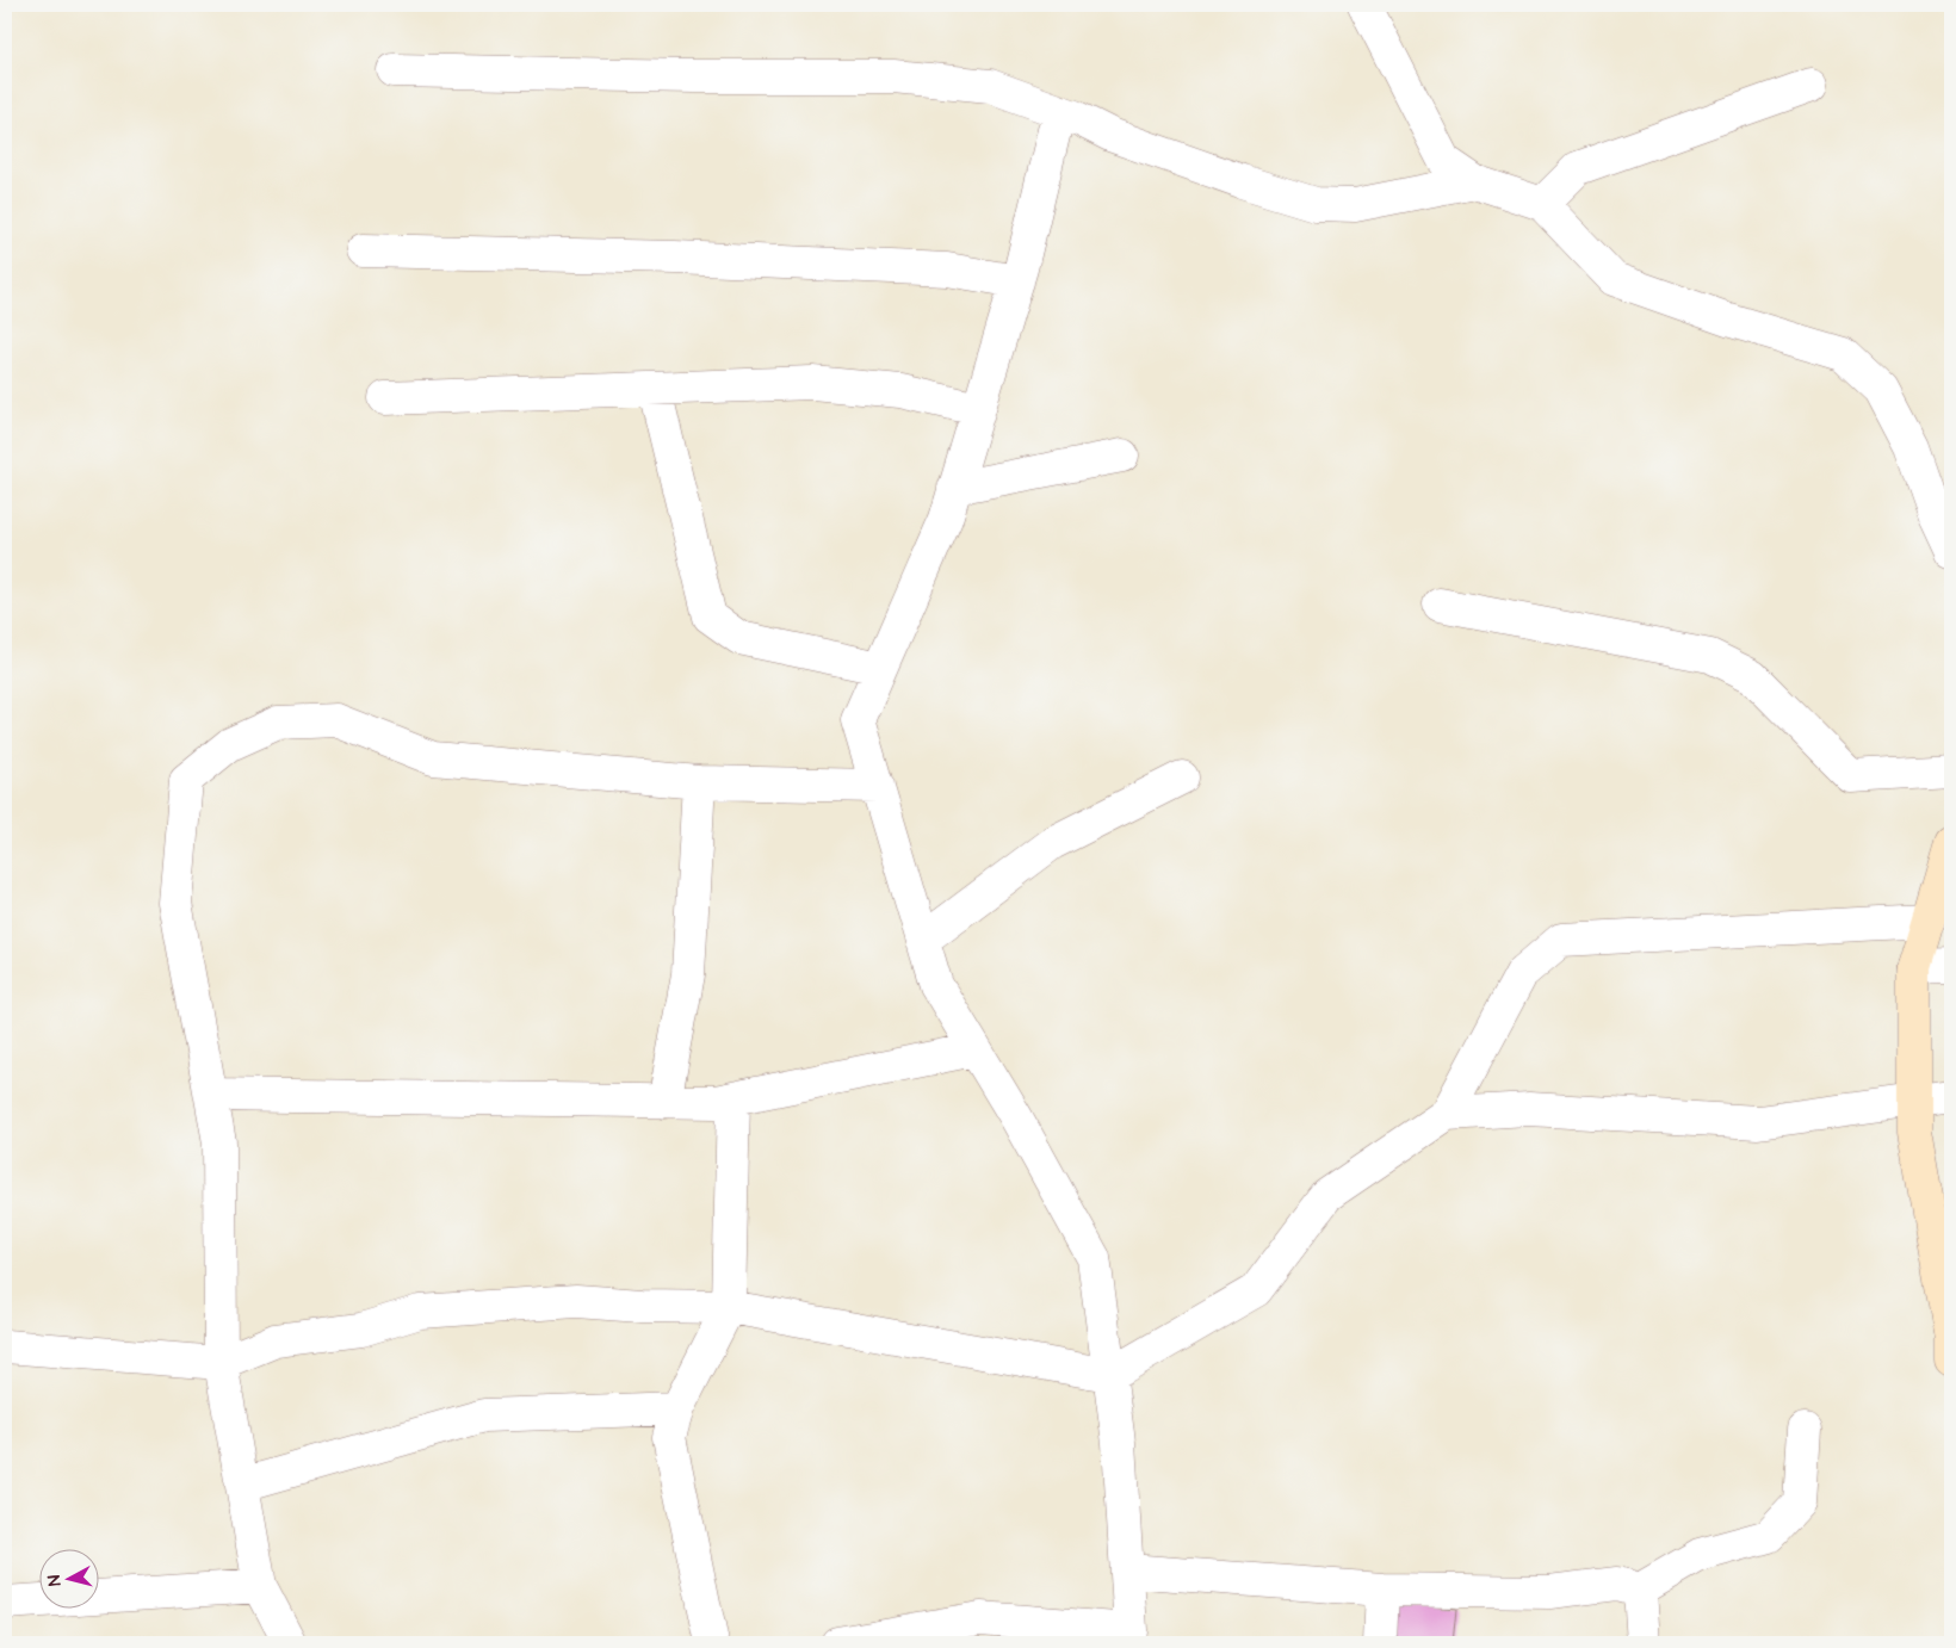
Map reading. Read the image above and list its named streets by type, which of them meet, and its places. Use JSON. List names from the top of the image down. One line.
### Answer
{"north":"left"}
